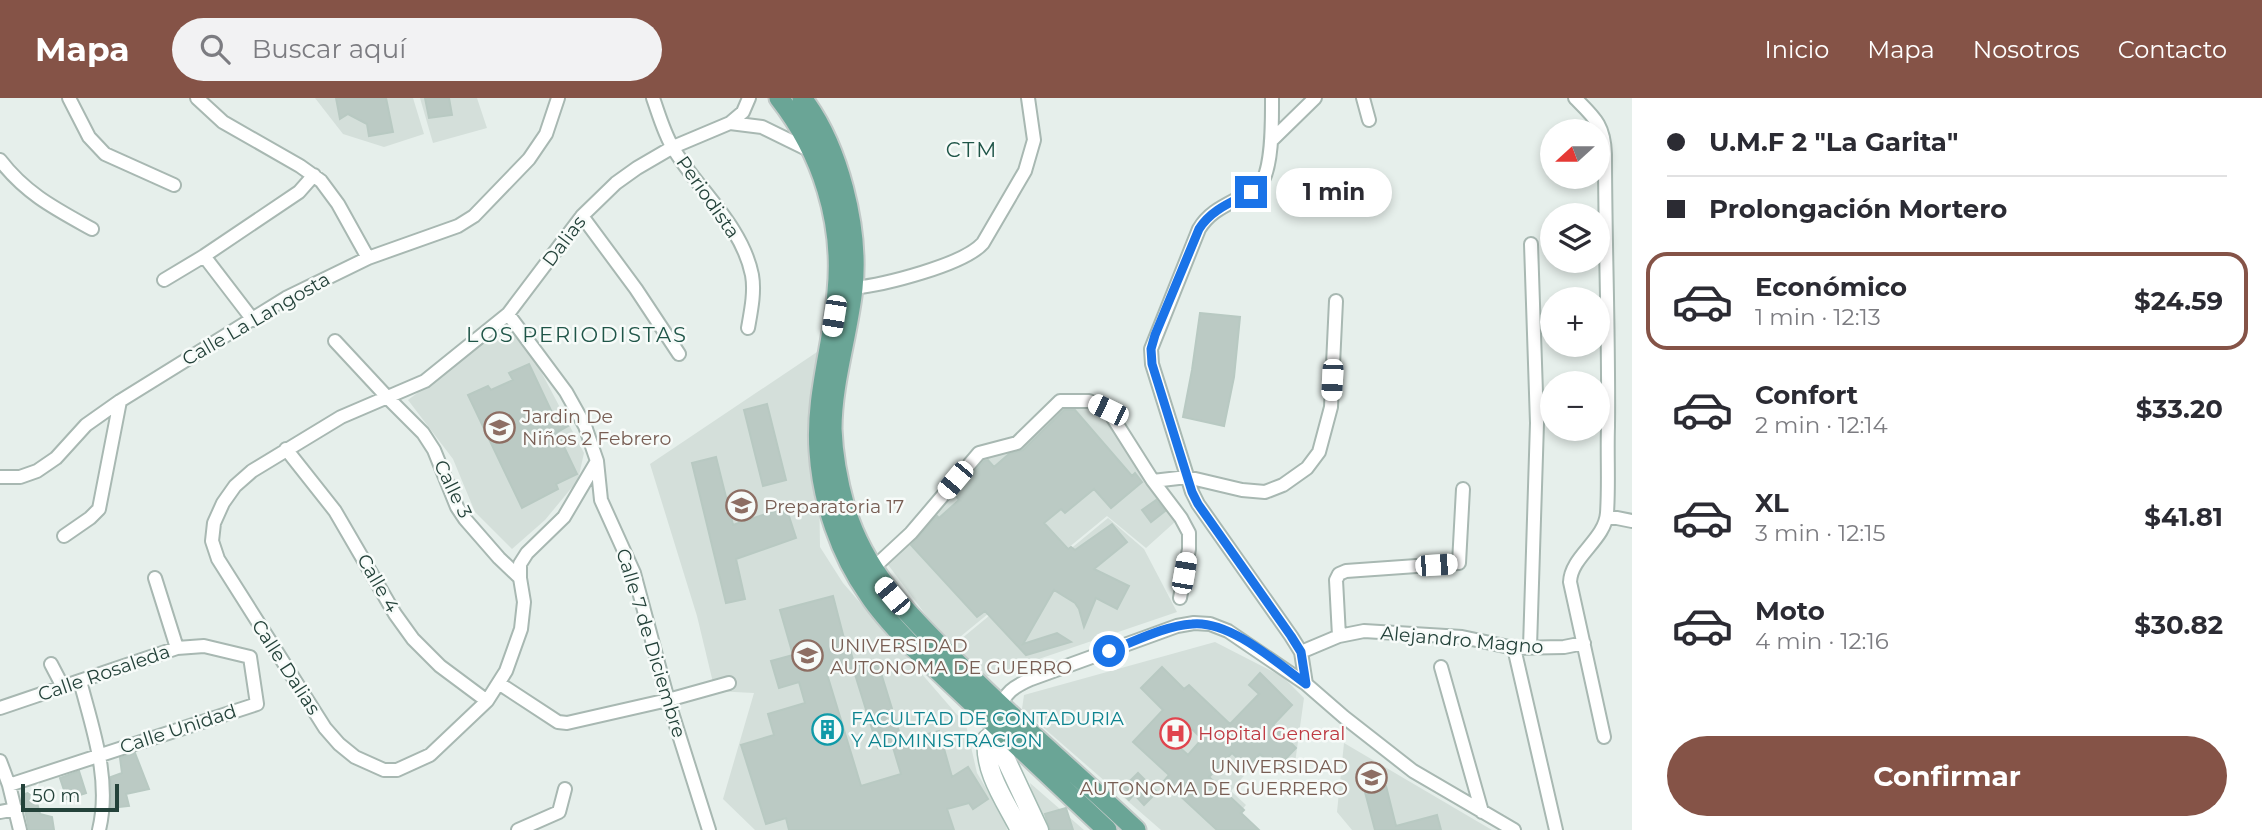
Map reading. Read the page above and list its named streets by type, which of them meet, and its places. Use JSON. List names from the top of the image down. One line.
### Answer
{"streets":{"street":["Periodista","Dalias","Calle La Langosta","Calle 3","Calle 4","Alejandro Magno","Calle 7 de Diciembre","Calle Dalias","Calle Rosaleda","Calle Unidad"]},"crossings":[["Periodista","Dalias"],["Dalias","Calle 3"],["Dalias","Calle 4"],["Dalias","Calle 7 de Diciembre"],["Dalias","Calle Dalias"],["Calle 4","Calle Dalias"],["Calle Rosaleda","Calle Unidad"]],"districts":["CTM","LOS PERIODISTAS"],"places":{"school or university":["Jardin De Niños 2 Febrero","Preparatoria 17","UNIVERSIDAD AUTONOMA DE GUERRO","UNIVERSIDAD AUTONOMA DE GUERRERO"],"building":["FACULTAD DE CONTADURIA Y ADMINISTRACION"],"hospital":["Hopital General"]},"scale_bar":"50 m","north":"left","page":{"header":"Mapa","search":"Buscar aquí","nav":["Inicio","Mapa","Nosotros","Contacto"],"banner":["U.M.F 2 \"La Garita\"","Prolongación Mortero"],"map_buttons":["+","−"],"bubble":"1 min","list":[{"name":"Económico","note":"1 min · 12:13","value":"$24.59"},{"name":"Confort","note":"2 min · 12:14","value":"$33.20"},{"name":"XL","note":"3 min · 12:15","value":"$41.81"},{"name":"Moto","note":"4 min · 12:16","value":"$30.82"}],"buttons":"Confirmar","scale":"50 m"}}
